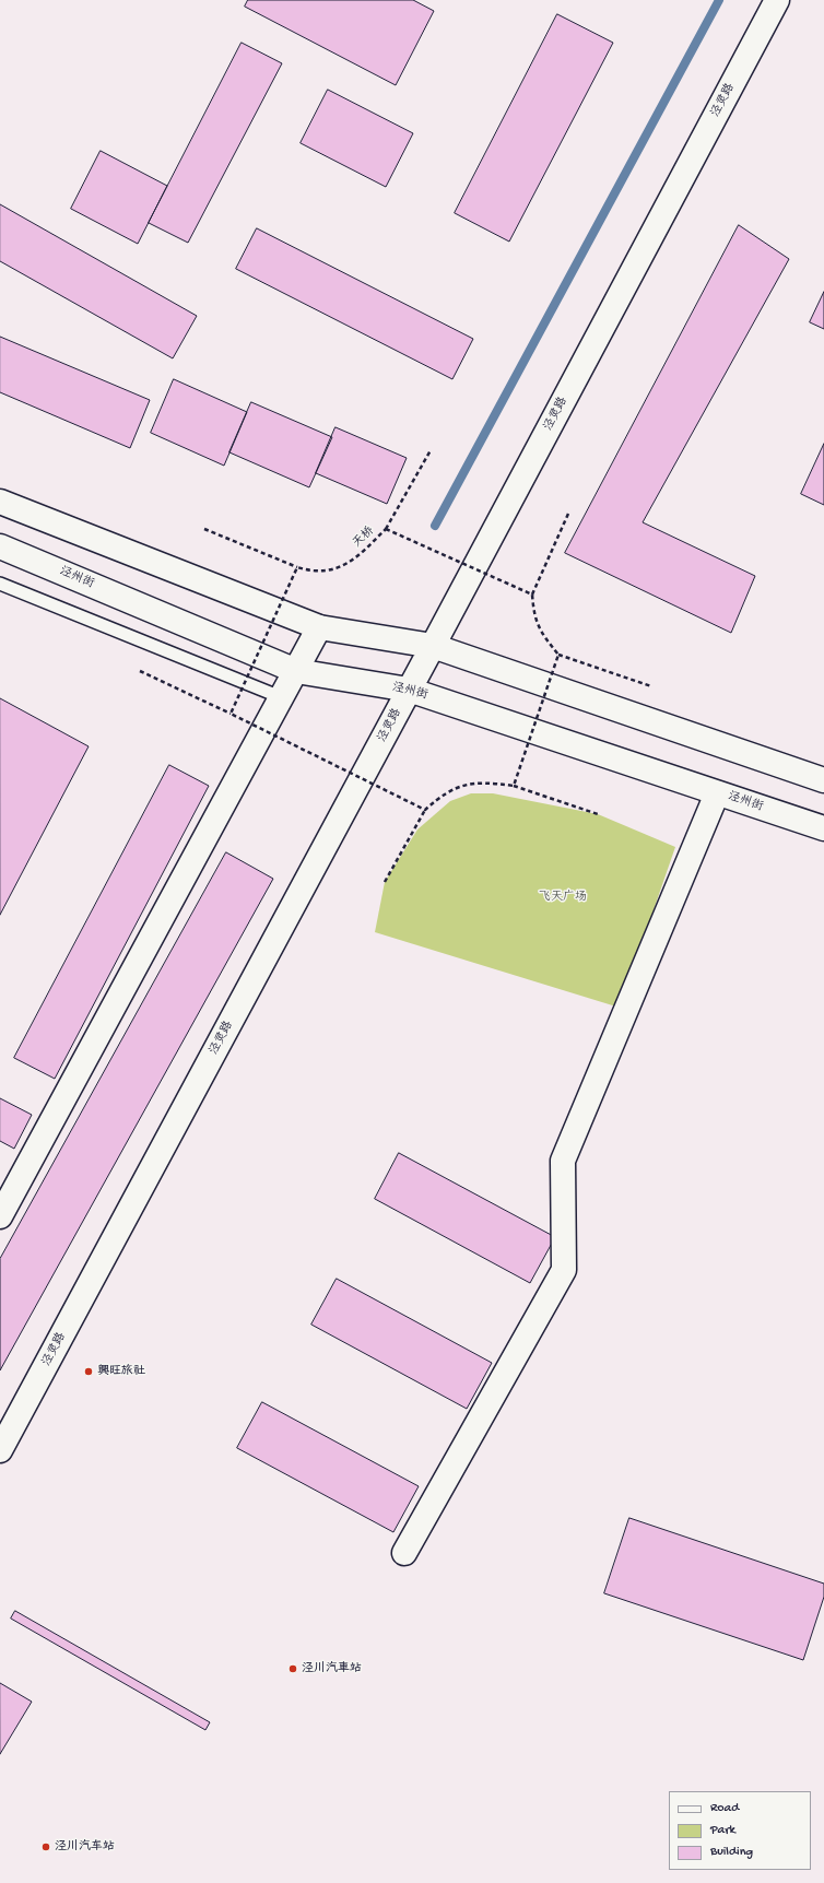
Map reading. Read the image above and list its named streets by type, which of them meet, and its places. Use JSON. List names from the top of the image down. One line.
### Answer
{"streets":{"main road":["泾灵路","泾州街"],"path":["天桥"]},"crossings":[["泾灵路","泾州街"]],"parks":["飞天广场"],"places":["興旺旅社","泾川汽車站","泾川汽车站"],"legend":["Road","Park","Building"]}
